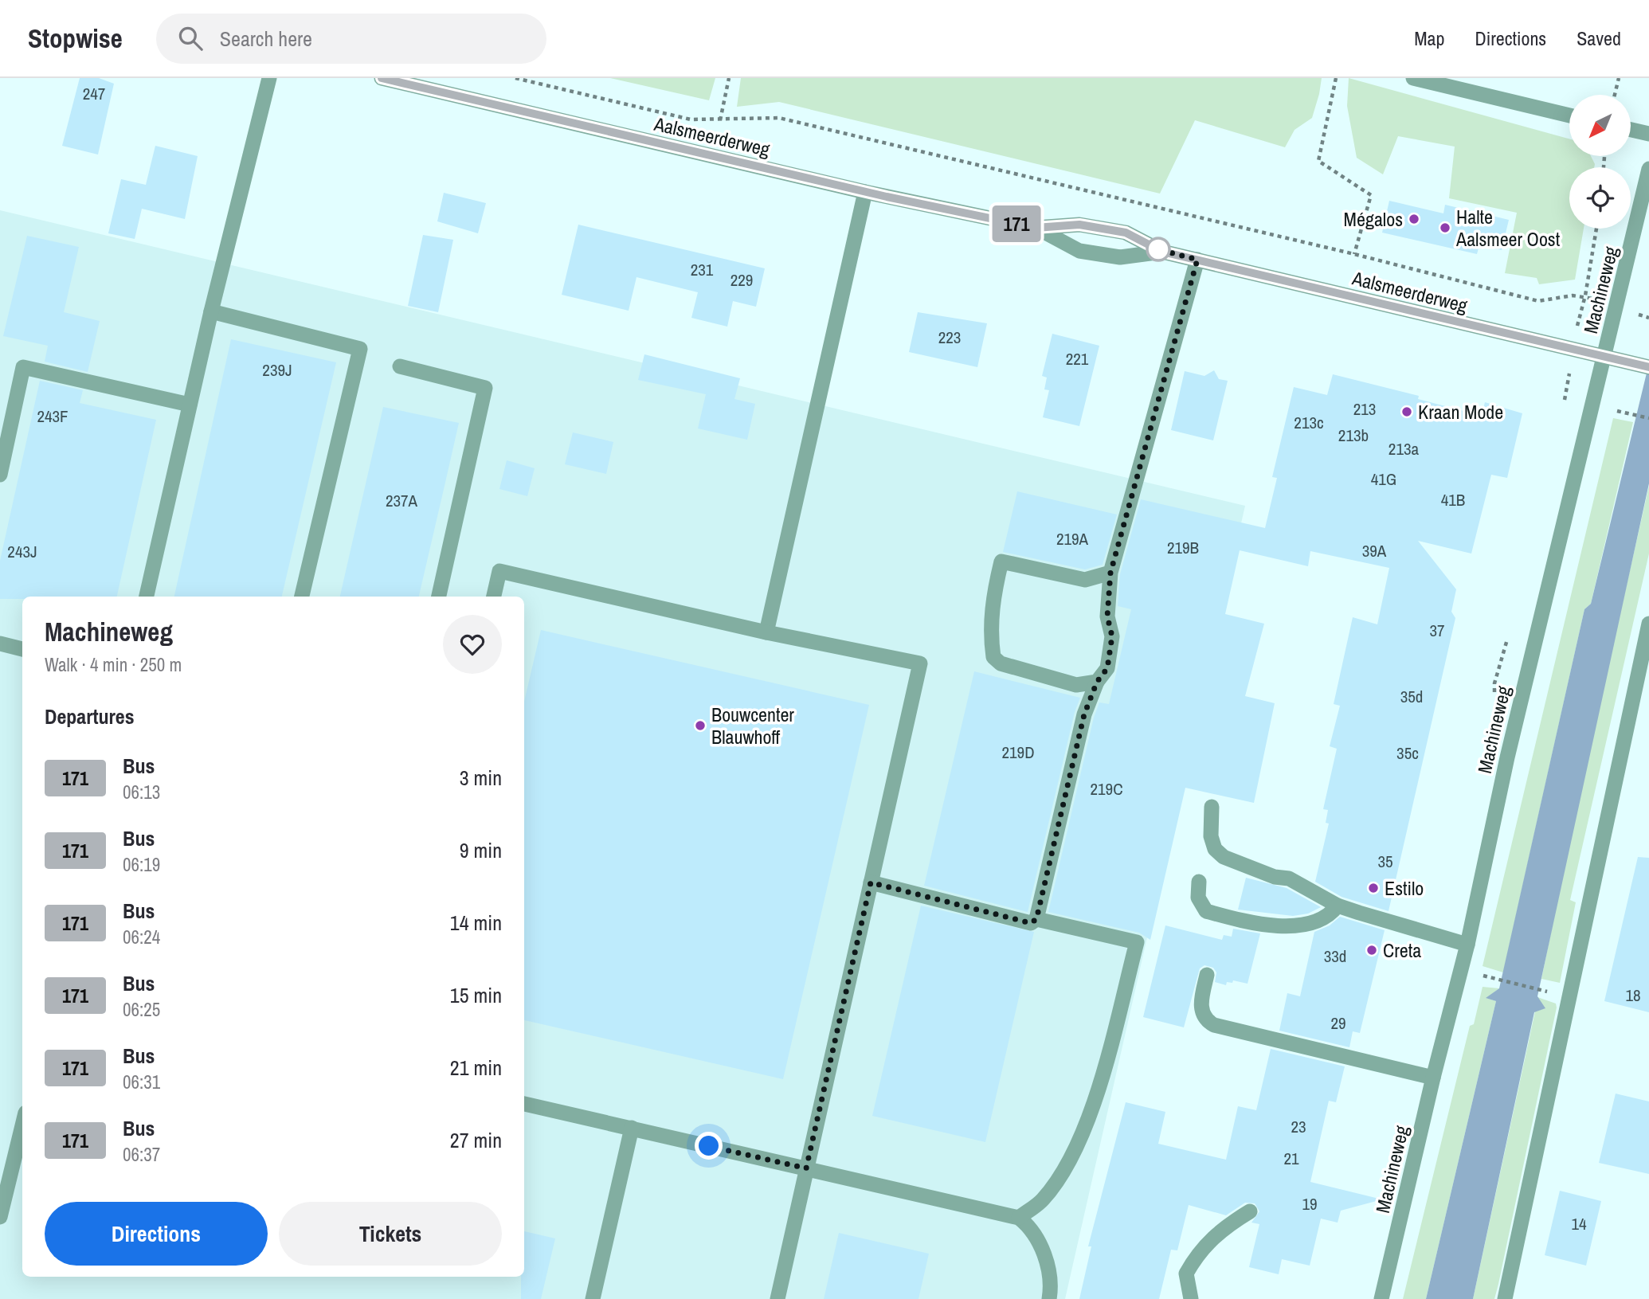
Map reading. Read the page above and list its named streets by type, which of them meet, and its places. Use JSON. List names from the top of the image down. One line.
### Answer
{"streets":{"street":["Aalsmeerderweg","Machineweg"]},"crossings":[["Aalsmeerderweg","Machineweg"]],"places":["Mégalos","Halte Aalsmeer Oost","Kraan Mode","Bouwcenter Blauwhoff","Estilo","Creta"],"lines":["bus line 171"],"house_numbers":["247","231","229","223","221","239J","213","243F","213c","213b","213a","41G","41B","237A","219A","219B","39A","243J","37","35d","219D","35c","219C","35","33d","18","29","23","21","19","14"],"north":"bottom left","page":{"header":"Stopwise","search":"Search here","nav":["Map","Directions","Saved"],"on_map":"171","heading":[["Machineweg","Walk · 4 min · 250 m"],"Departures"],"list":[{"mark":"171","name":"Bus","note":"06:13","value":"3 min"},{"mark":"171","name":"Bus","note":"06:19","value":"9 min"},{"mark":"171","name":"Bus","note":"06:24","value":"14 min"},{"mark":"171","name":"Bus","note":"06:25","value":"15 min"},{"mark":"171","name":"Bus","note":"06:31","value":"21 min"},{"mark":"171","name":"Bus","note":"06:37","value":"27 min"}],"buttons":["Directions","Tickets"]}}
